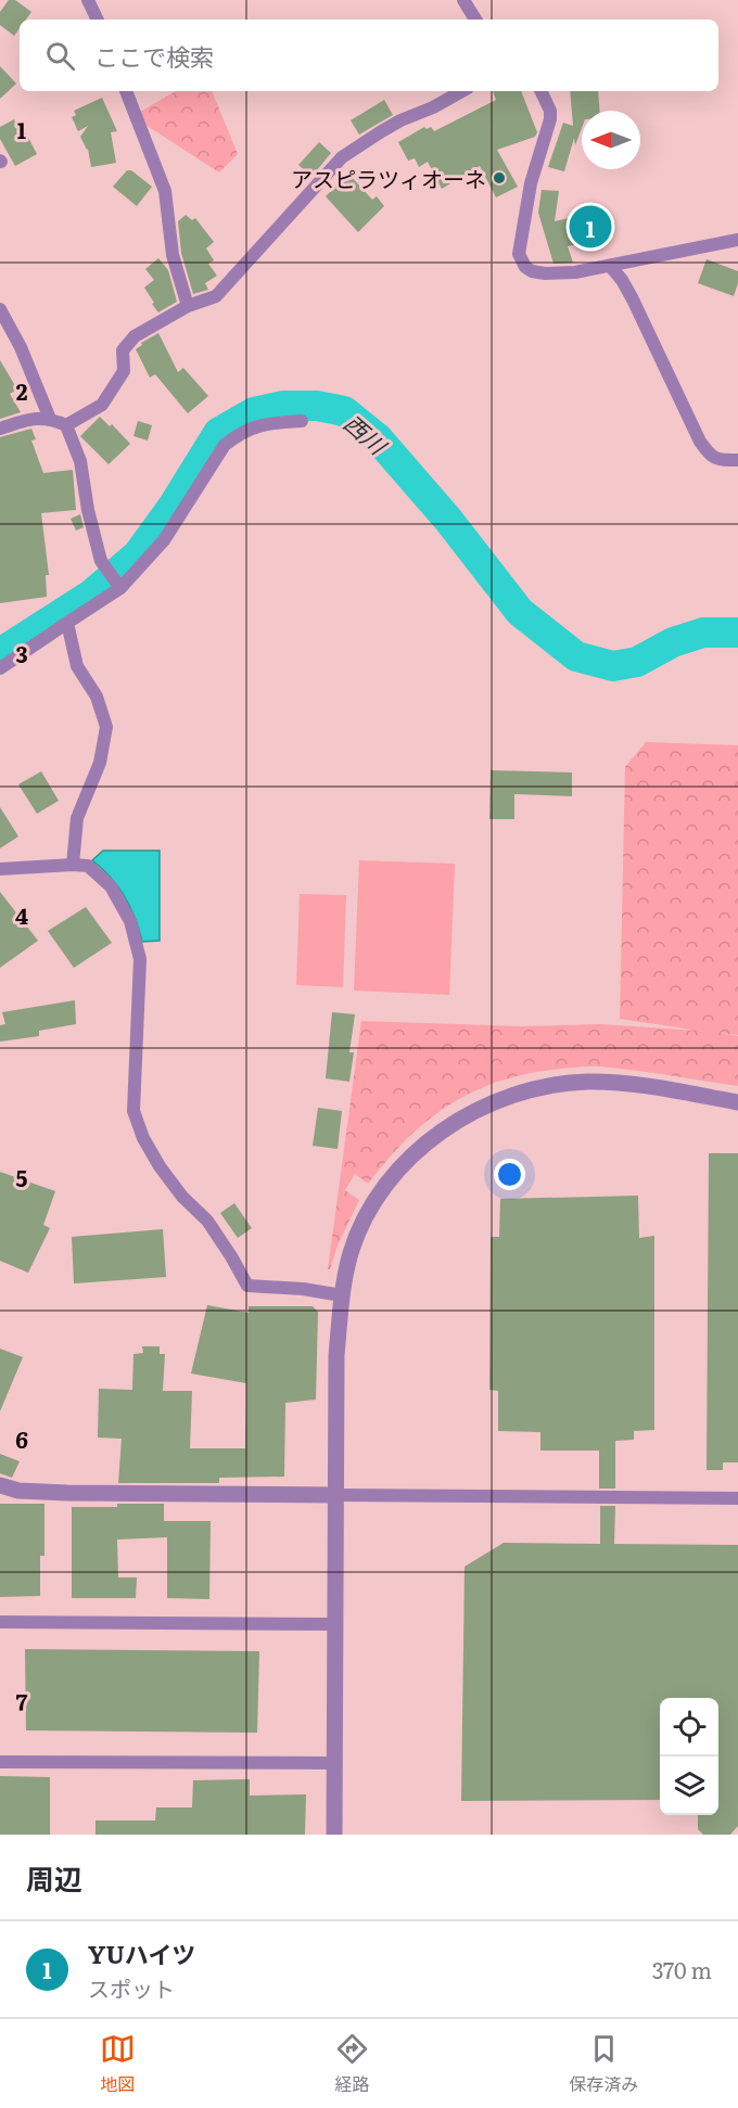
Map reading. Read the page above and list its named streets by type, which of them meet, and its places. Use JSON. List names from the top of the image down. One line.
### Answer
{"water":["西川"],"places":["アスピラツィオーネ"],"north":"left","page":{"search":"ここで検索","pins":"1","heading":"周辺","list":[{"mark":"1","name":"YUハイツ","note":"スポット","value":"370 m"}],"nav":["地図","経路","保存済み"]},"grid":{"rows":["1","2","3","4","5","6","7"]}}
